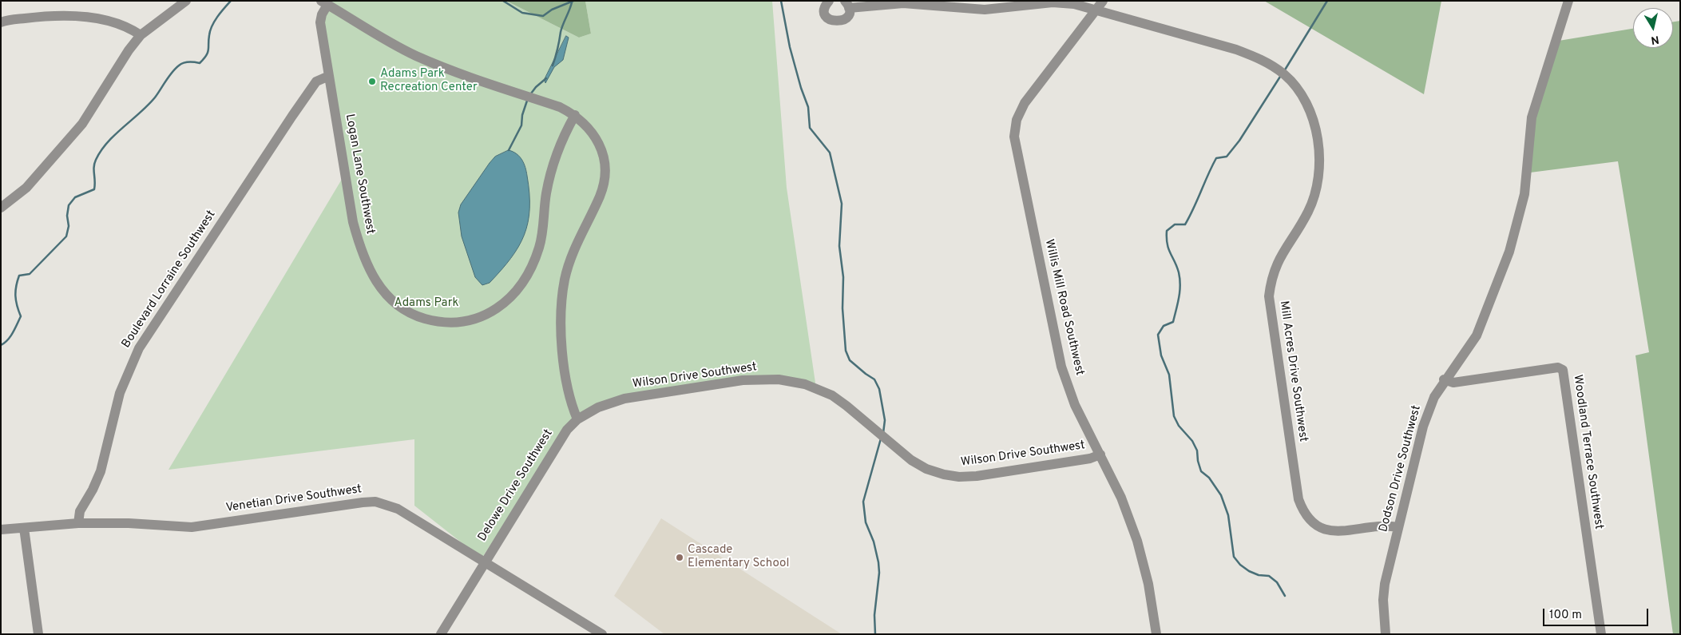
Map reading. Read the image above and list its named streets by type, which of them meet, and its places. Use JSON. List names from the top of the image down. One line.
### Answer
{"streets":{"street":["Logan Lane Southwest","Boulevard Lorraine Southwest","Willis Mill Road Southwest","Mill Acres Drive Southwest","Wilson Drive Southwest","Woodland Terrace Southwest","Dodson Drive Southwest","Delowe Drive Southwest","Venetian Drive Southwest"]},"crossings":[["Logan Lane Southwest","Boulevard Lorraine Southwest"],["Boulevard Lorraine Southwest","Venetian Drive Southwest"],["Willis Mill Road Southwest","Mill Acres Drive Southwest"],["Willis Mill Road Southwest","Wilson Drive Southwest"],["Mill Acres Drive Southwest","Dodson Drive Southwest"],["Wilson Drive Southwest","Delowe Drive Southwest"],["Woodland Terrace Southwest","Dodson Drive Southwest"],["Delowe Drive Southwest","Venetian Drive Southwest"]],"parks":["Adams Park"],"places":["Adams Park Recreation Center","Cascade Elementary School"],"scale_bar":"100 m","north":"bottom"}
